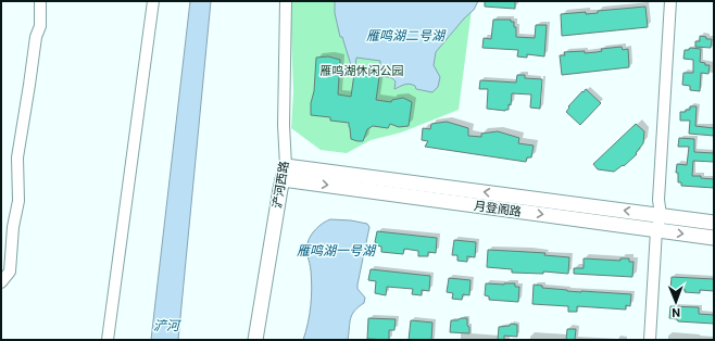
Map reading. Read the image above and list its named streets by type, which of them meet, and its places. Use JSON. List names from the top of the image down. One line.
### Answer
{"streets":{"main road":["浐河西路","月登阁路"]},"crossings":[["浐河西路","月登阁路"]],"water":["雁鸣湖二号湖","雁鸣湖一号湖","浐河"],"parks":["雁鸣湖休闲公园"],"north":"bottom"}
